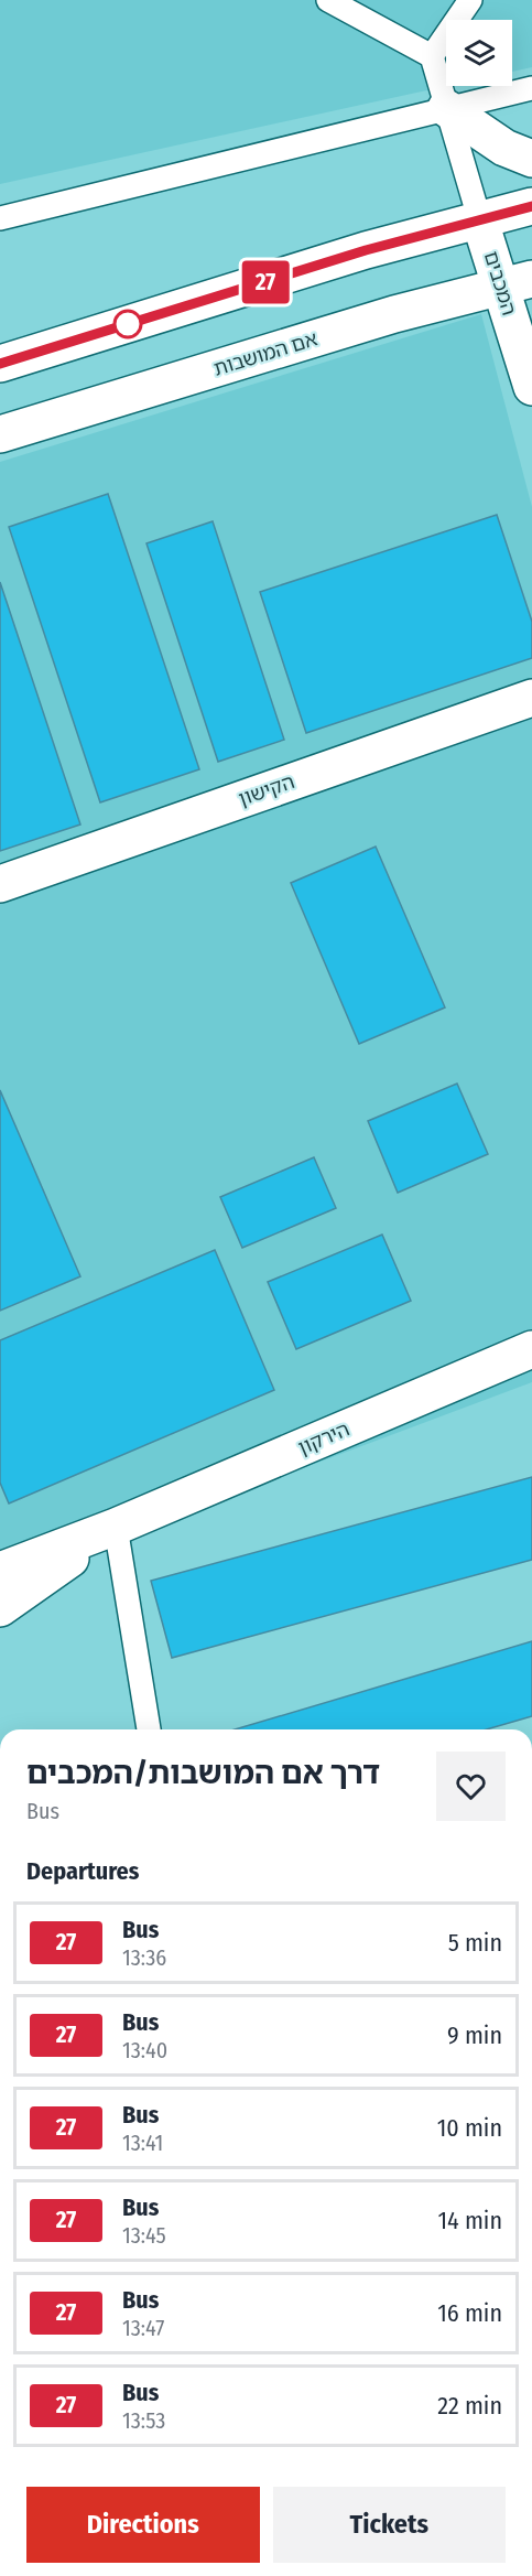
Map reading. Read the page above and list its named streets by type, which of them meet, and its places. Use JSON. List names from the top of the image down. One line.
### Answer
{"streets":{"street":["המכבים","אם המושבות","הקישון","הירקון"]},"crossings":[["המכבים","אם המושבות"]],"lines":["bus line 27"],"page":{"on_map":"27","heading":[["דרך אם המושבות/המכבים","Bus"],"Departures"],"list":[{"mark":"27","name":"Bus","note":"13:36","value":"5 min"},{"mark":"27","name":"Bus","note":"13:40","value":"9 min"},{"mark":"27","name":"Bus","note":"13:41","value":"10 min"},{"mark":"27","name":"Bus","note":"13:45","value":"14 min"},{"mark":"27","name":"Bus","note":"13:47","value":"16 min"},{"mark":"27","name":"Bus","note":"13:53","value":"22 min"}],"buttons":["Directions","Tickets"]}}
